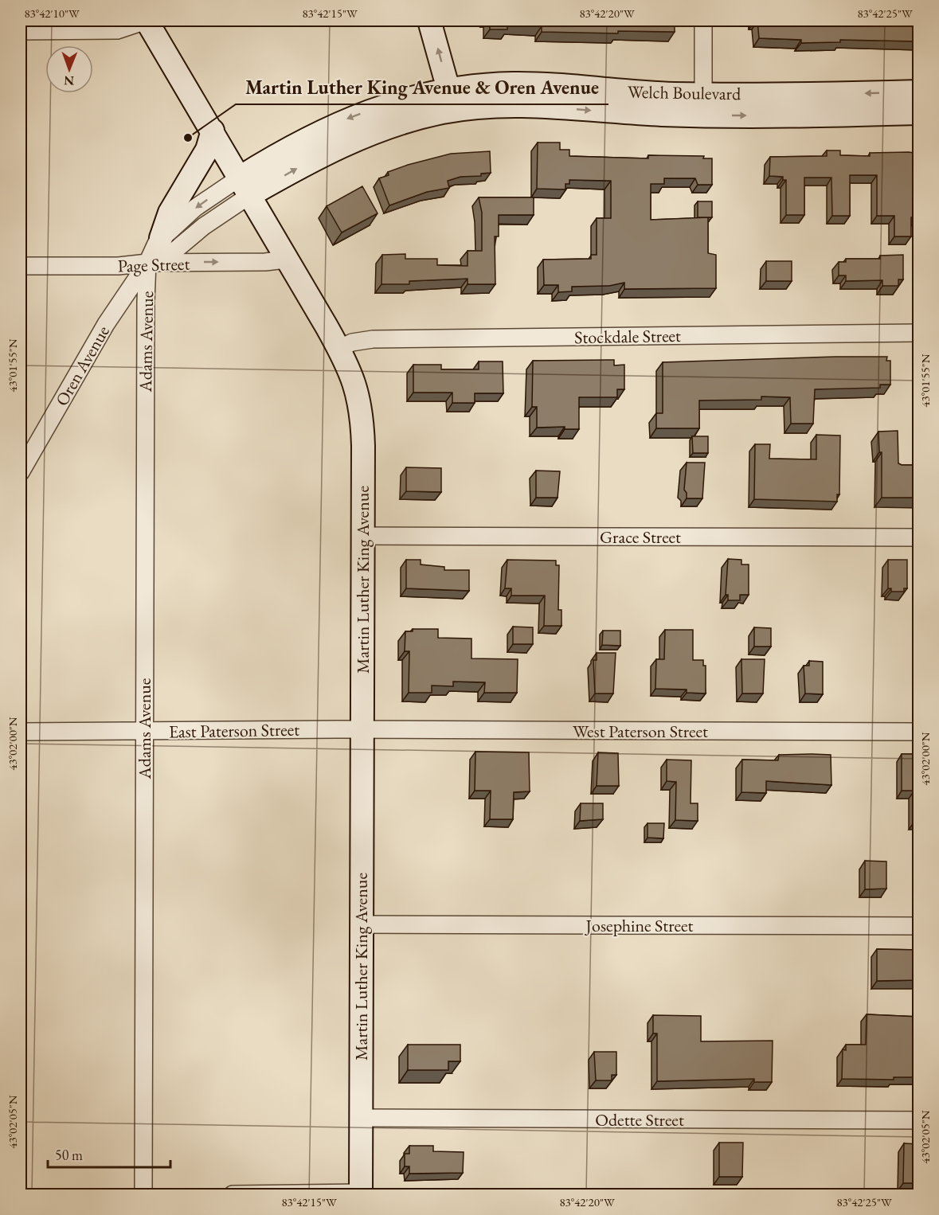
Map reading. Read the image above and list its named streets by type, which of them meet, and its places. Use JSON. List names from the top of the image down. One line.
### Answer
{"streets":{"main road":["Welch Boulevard","Martin Luther King Avenue"],"street":["Page Street","Stockdale Street","Adams Avenue","Oren Avenue","Grace Street","East Paterson Street","West Paterson Street","Josephine Street","Odette Street"]},"crossings":[["Welch Boulevard","Oren Avenue"],["Welch Boulevard","Martin Luther King Avenue"],["Page Street","Adams Avenue"],["Page Street","Oren Avenue"],["Page Street","Martin Luther King Avenue"],["Stockdale Street","Martin Luther King Avenue"],["Adams Avenue","Oren Avenue"],["Adams Avenue","East Paterson Street"],["Oren Avenue","Martin Luther King Avenue"],["Grace Street","Martin Luther King Avenue"],["Martin Luther King Avenue","East Paterson Street"],["Martin Luther King Avenue","West Paterson Street"],["Martin Luther King Avenue","Josephine Street"],["Martin Luther King Avenue","Odette Street"],["East Paterson Street","West Paterson Street"]],"one_way":["Page Street"],"places":["Martin Luther King Avenue & Oren Avenue"],"scale_bar":"50 m","north":"bottom","coordinates":["83°42'10\"W","83°42'15\"W","83°42'20\"W","83°42'25\"W","43°01'55\"N","43°02'00\"N","43°02'05\"N"]}
